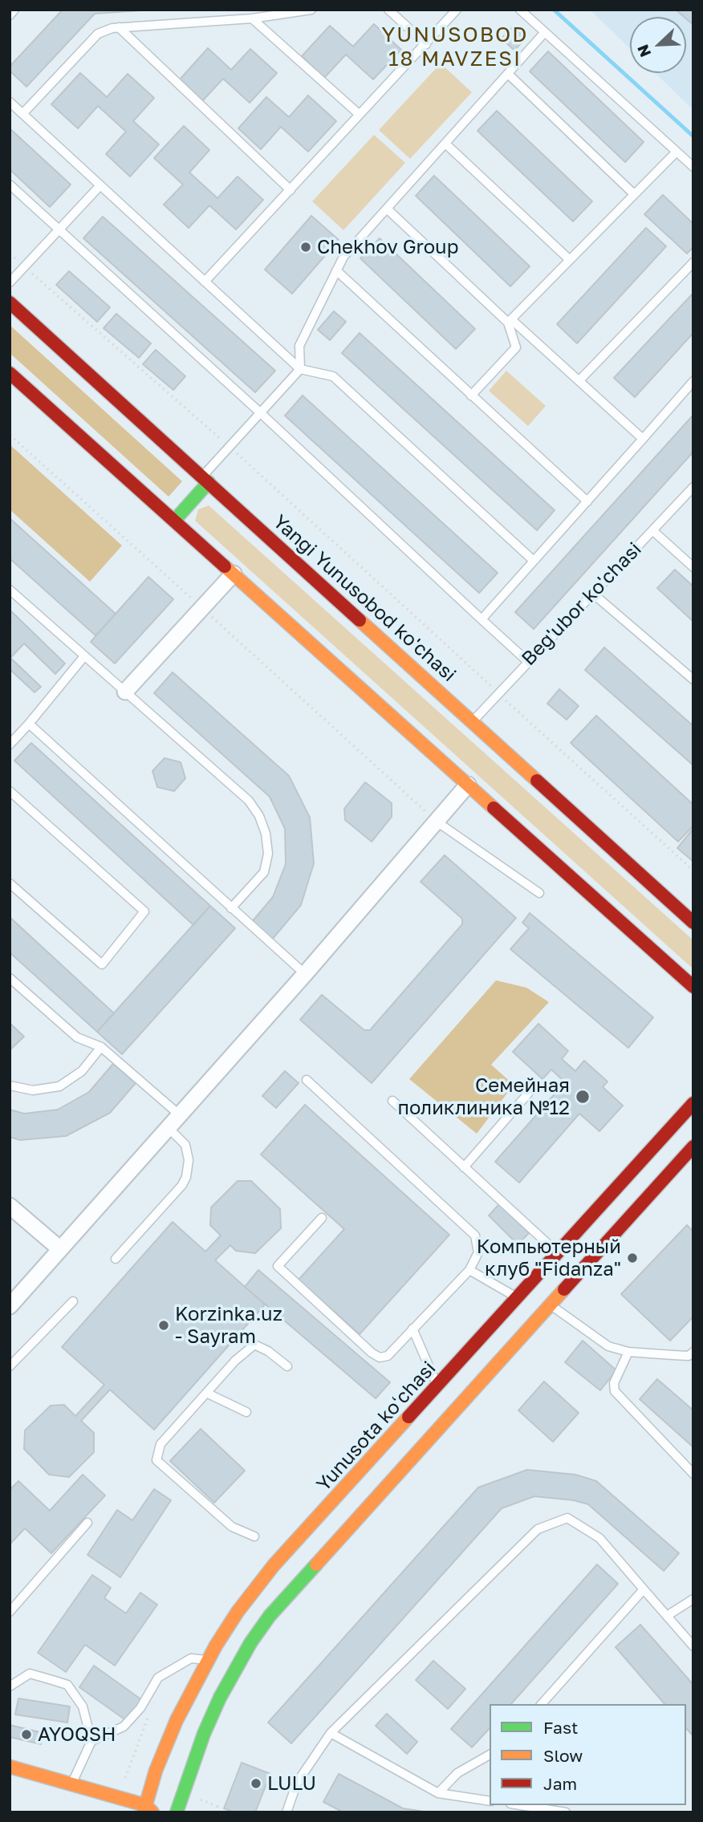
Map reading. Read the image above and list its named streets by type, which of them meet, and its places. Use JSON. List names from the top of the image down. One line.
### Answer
{"streets":{"main road":["Yangi Yunusobod ko'chasi","Yunusota koʻchasi"],"lane":["Beg'ubor ko'chasi"]},"crossings":[["Yangi Yunusobod ko'chasi","Beg'ubor ko'chasi"]],"districts":["YUNUSOBOD 18 MAVZESI"],"places":["Chekhov Group","Семейная поликлиника №12","Компьютерный клуб \"Fidanza\"","Korzinka.uz - Sayram","AYOQSH","LULU"],"legend":["Fast","Slow","Jam"],"north":"bottom left"}
